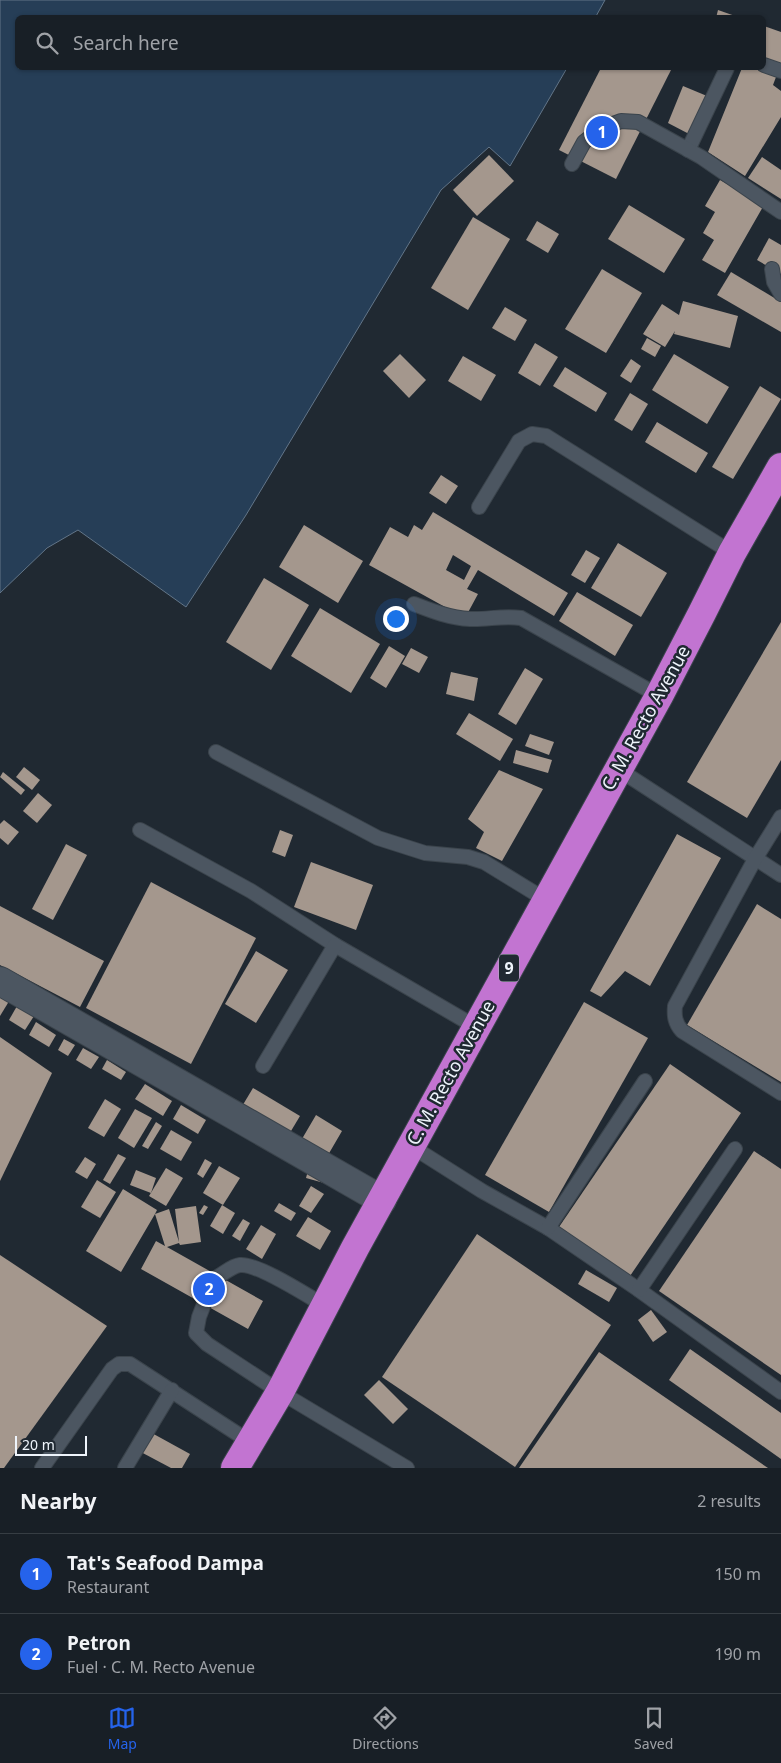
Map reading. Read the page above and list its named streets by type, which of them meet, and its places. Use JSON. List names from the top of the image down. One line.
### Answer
{"streets":{"highway":["C. M. Recto Avenue","9"]},"scale_bar":"20 m","page":{"search":"Search here","pins":["1","2"],"scale":"20 m","heading":["Nearby","2 results"],"list":[{"mark":"1","name":"Tat's Seafood Dampa","note":"Restaurant","value":"150 m"},{"mark":"2","name":"Petron","note":"Fuel · C. M. Recto Avenue","value":"190 m"}],"nav":["Map","Directions","Saved"]}}
